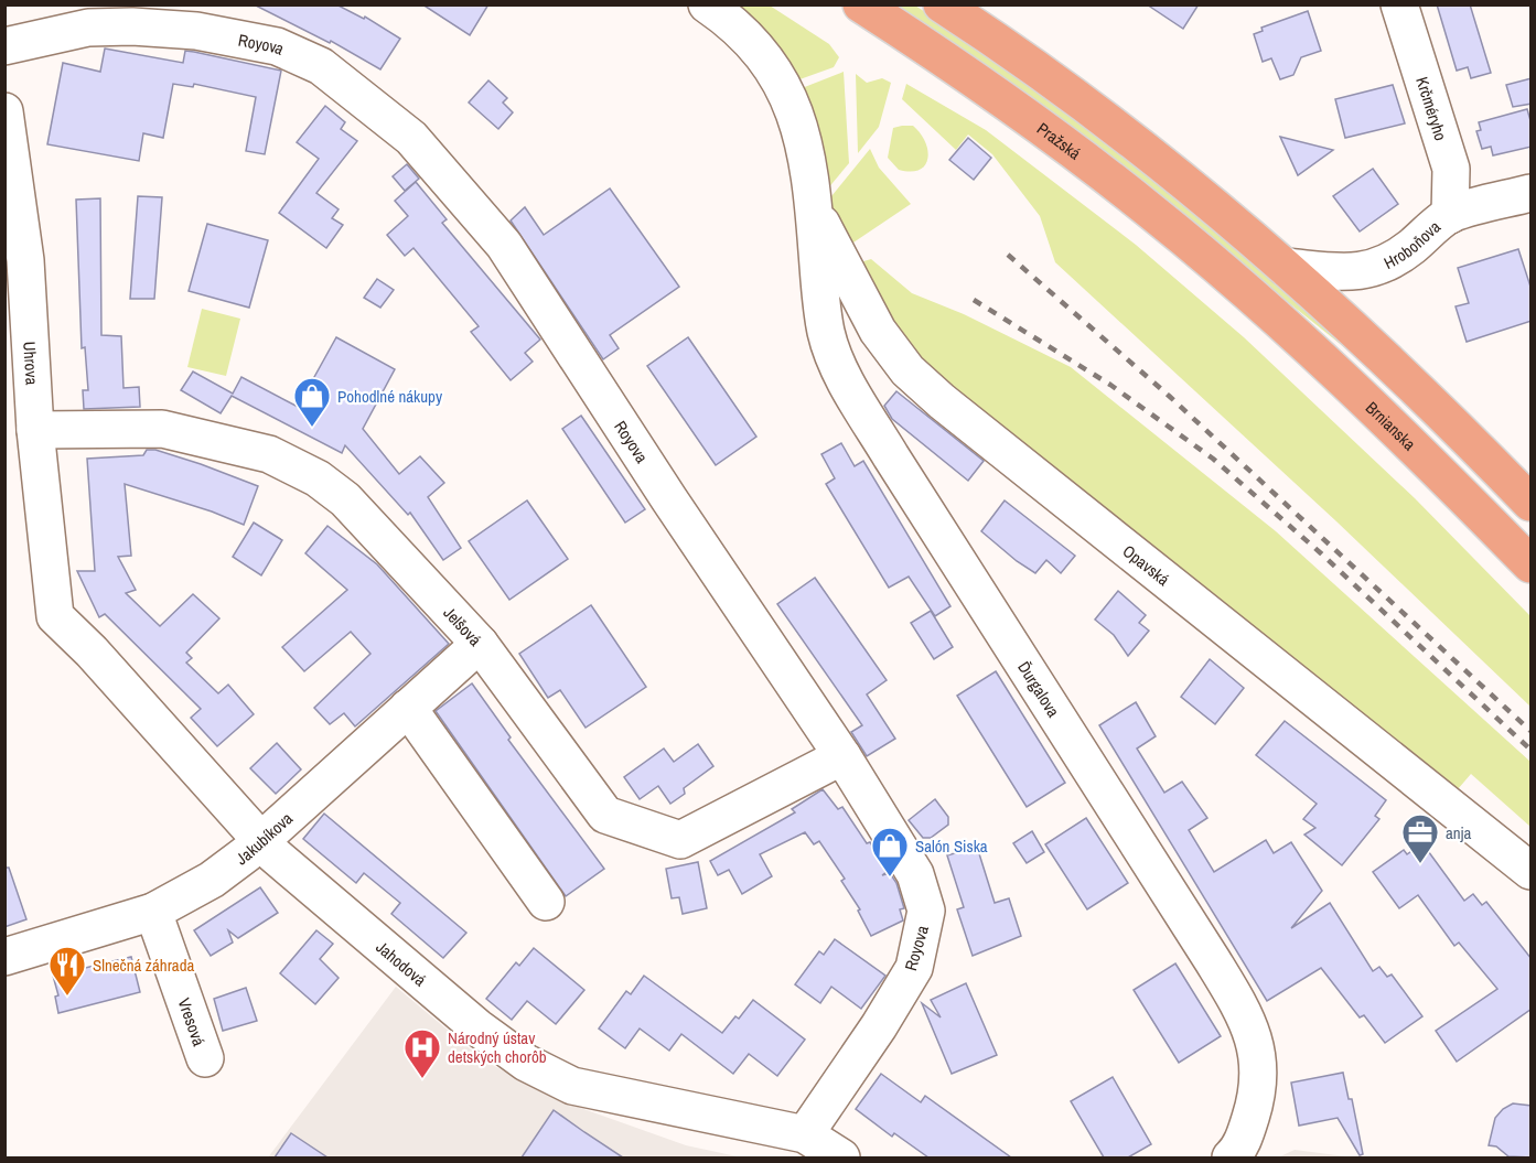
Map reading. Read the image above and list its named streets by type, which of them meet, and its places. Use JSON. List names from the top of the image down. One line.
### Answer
{"streets":{"main road":["Pražská","Brnianska"],"street":["Royova","Krčméryho","Hroboňova","Uhrova","Opavská","Jelšová","Ďurgalova","Jakubíkova","Jahodová","Vresová"]},"crossings":[["Royova","Jelšová"],["Royova","Jahodová"],["Krčméryho","Hroboňova"],["Pražská","Brnianska"],["Uhrova","Jelšová"],["Uhrova","Jahodová"],["Opavská","Ďurgalova"],["Jelšová","Jakubíkova"],["Jakubíkova","Jahodová"],["Jakubíkova","Vresová"]],"places":{"shop":["Pohodlné nákupy","Salón Siska"],"office":["anja"],"restaurant":["Slnečná záhrada"],"hospital":["Národný ústav detských chorôb"]}}
